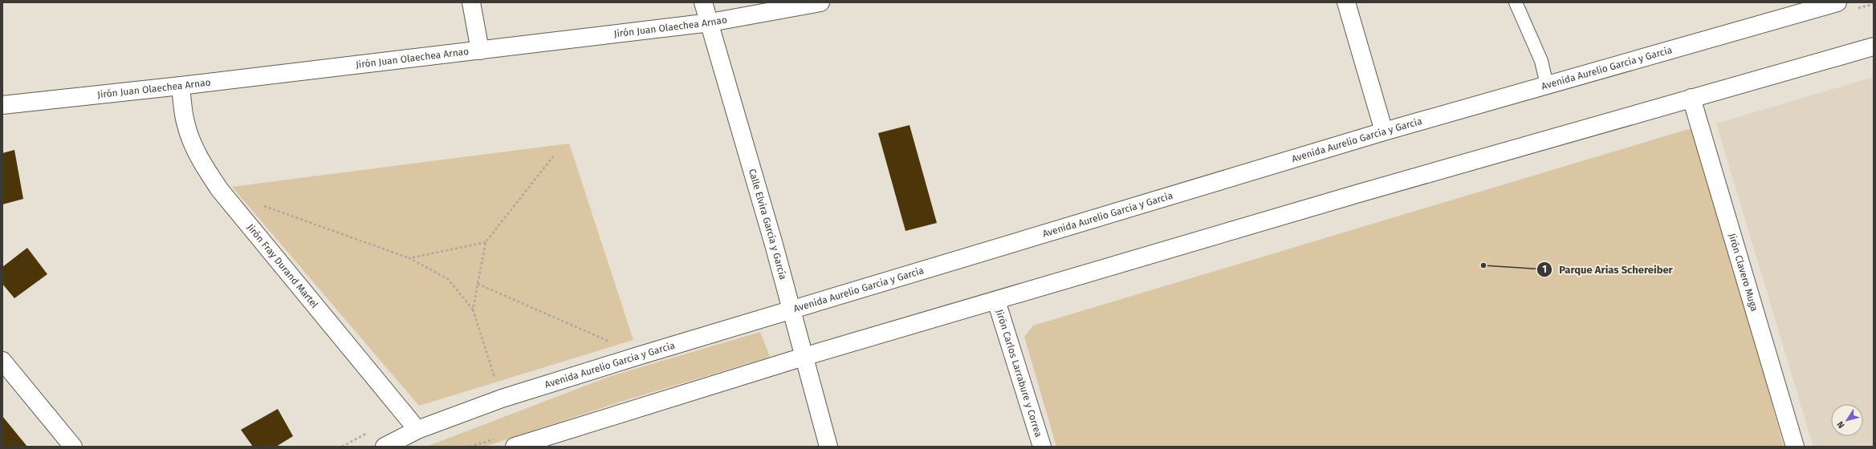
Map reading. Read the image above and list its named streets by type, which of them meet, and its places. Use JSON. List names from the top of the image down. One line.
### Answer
{"streets":{"main road":["Jirón Juan Olaechea Arnao","Avenida Aurelio Garcia y Garcia","Calle Elvira García y García","Jirón Fray Durand Martel","Jirón Clavero Muga","Jirón Carlos Larrabure y Correa"]},"crossings":[["Jirón Juan Olaechea Arnao","Calle Elvira García y García"],["Jirón Juan Olaechea Arnao","Jirón Fray Durand Martel"],["Avenida Aurelio Garcia y Garcia","Calle Elvira García y García"],["Avenida Aurelio Garcia y Garcia","Jirón Fray Durand Martel"]],"places":["Parque Arias Schereiber"],"north":"bottom left"}
